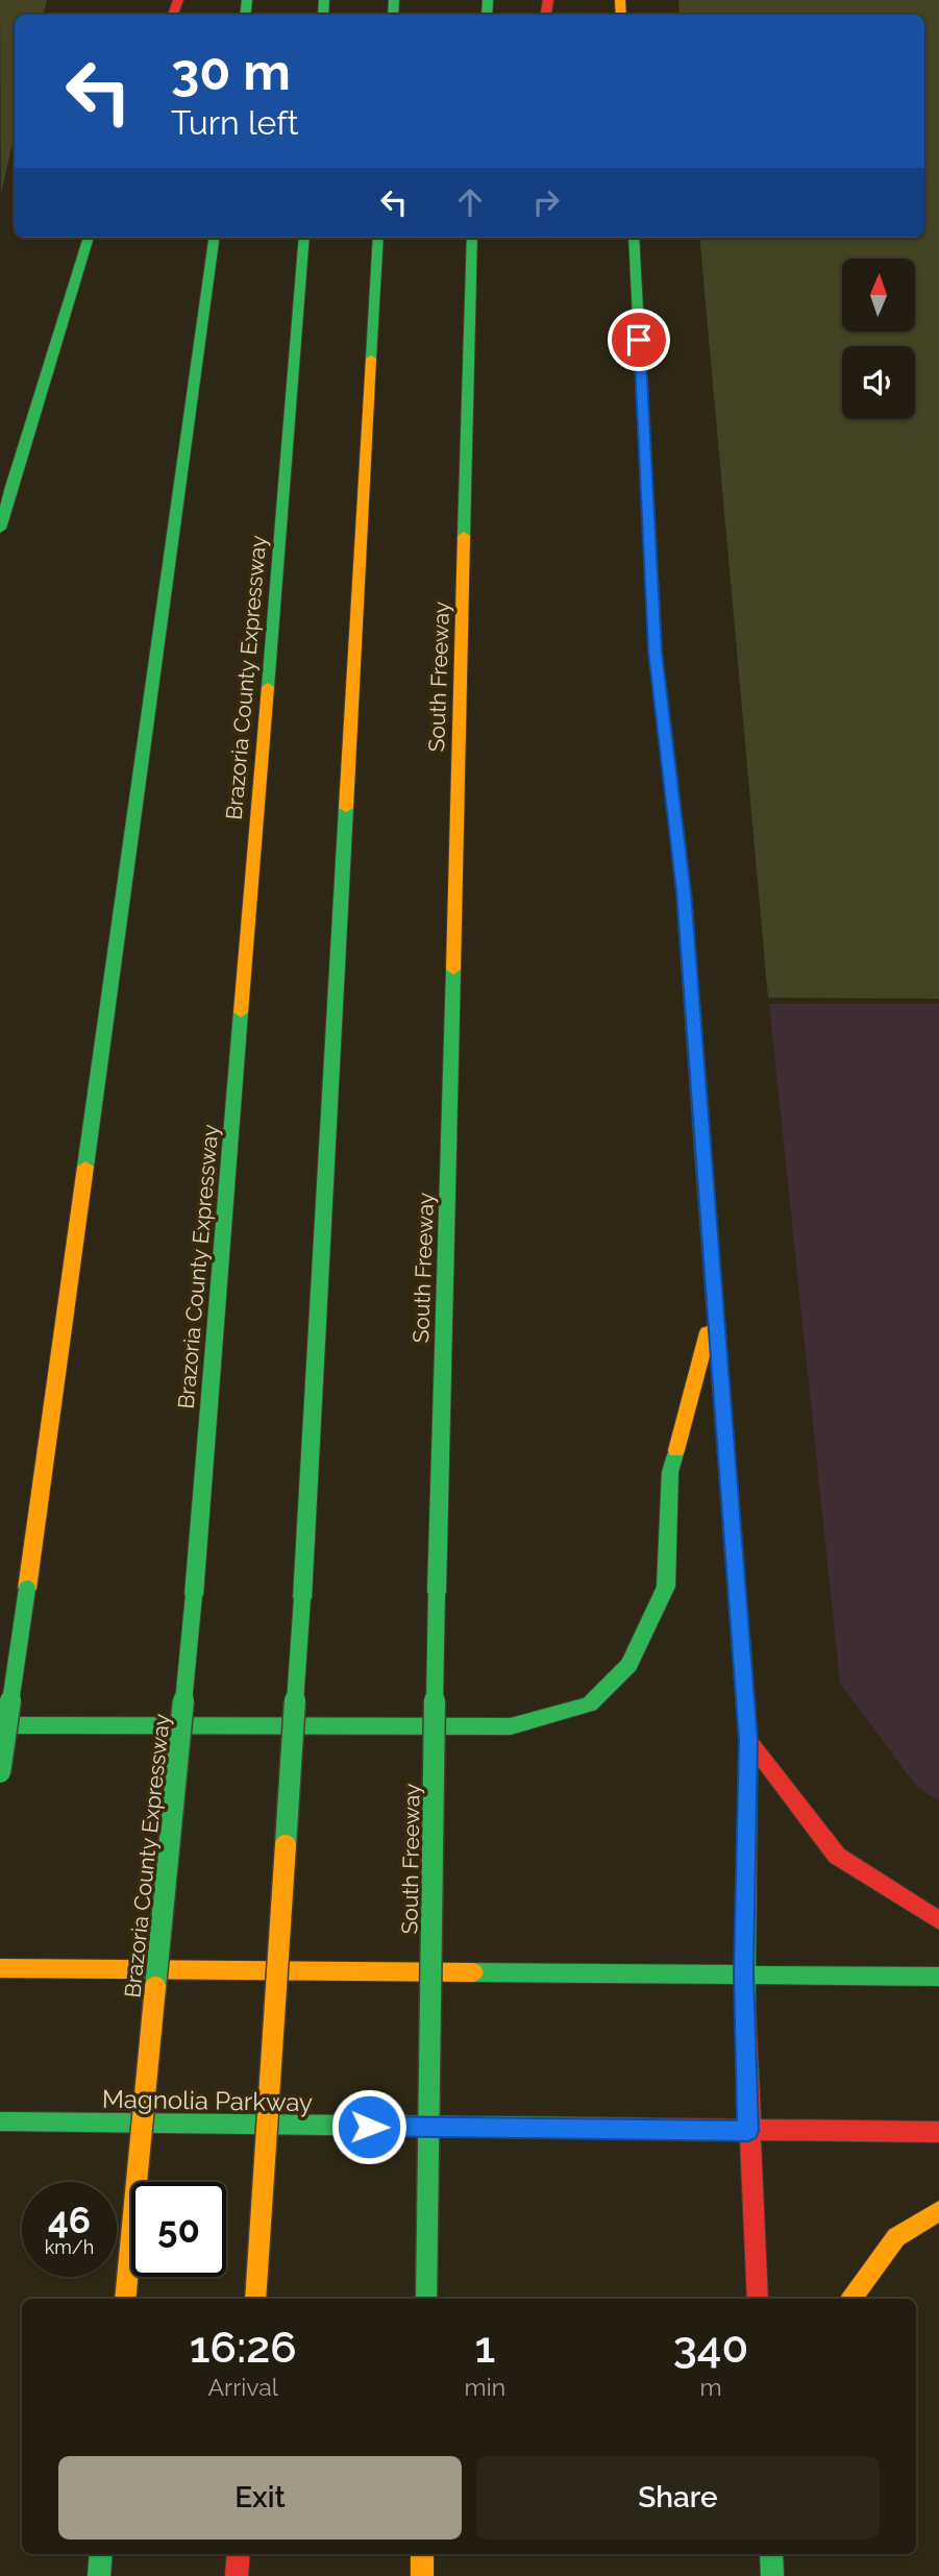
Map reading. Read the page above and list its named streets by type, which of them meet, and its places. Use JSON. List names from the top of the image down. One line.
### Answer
{"streets":{"main road":["South Freeway","Brazoria County Expressway","Magnolia Parkway"]},"north":"top","page":{"turn":["30 m","Turn left"],"speed":"46 km/h","limit":"50","eta":["16:26","Arrival","1","min","340","m"],"buttons":["Exit","Share"]}}
